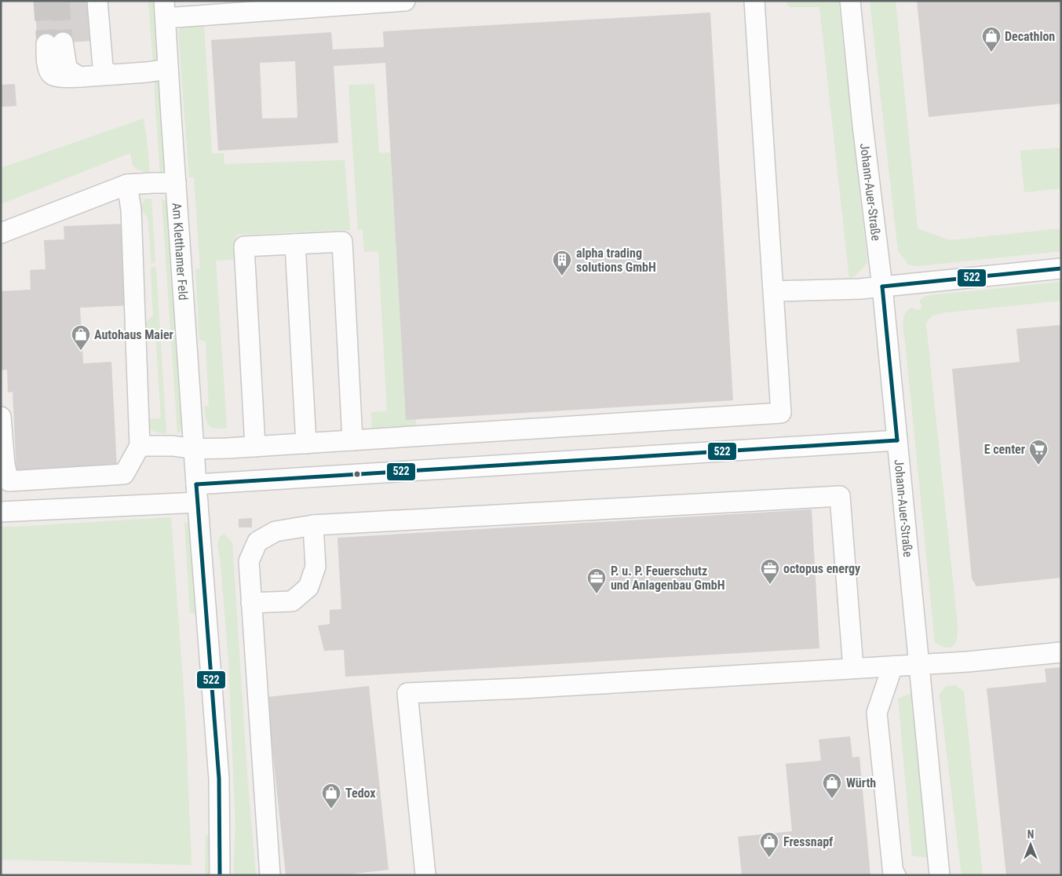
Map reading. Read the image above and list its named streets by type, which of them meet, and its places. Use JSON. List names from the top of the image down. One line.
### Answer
{"streets":{"street":["Johann-Auer-Straße","Am Kletthamer Feld"]},"places":{"shop":["Decathlon","Autohaus Maier","Würth","Tedox","Fressnapf"],"building":["alpha trading solutions GmbH"],"supermarket":["E center"],"office":["octopus energy","P. u. P. Feuerschutz und Anlagenbau GmbH"]},"lines":["transit line 522"],"north":"top"}
